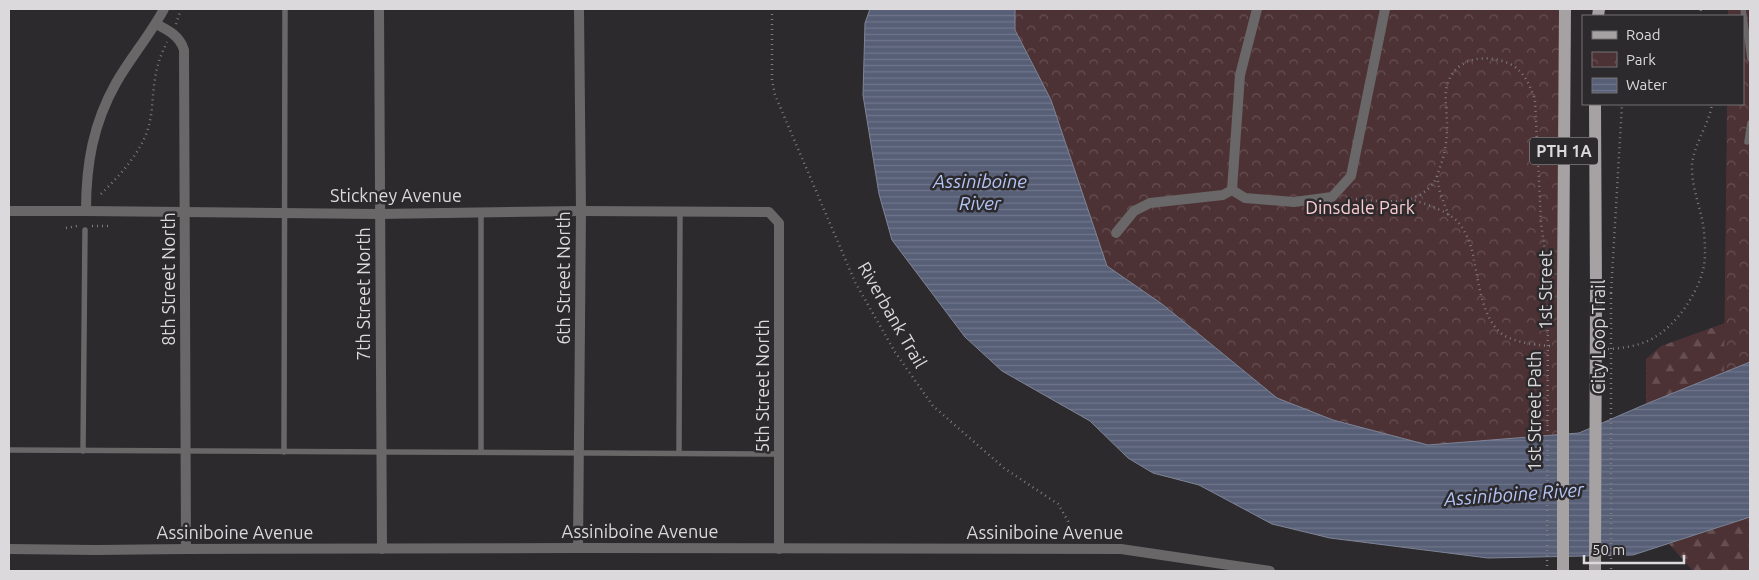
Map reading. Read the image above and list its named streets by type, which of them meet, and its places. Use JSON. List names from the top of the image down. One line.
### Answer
{"streets":{"main road":["PTH 1A","1st Street"],"street":["Stickney Avenue","6th Street North","8th Street North","7th Street North","5th Street North","Assiniboine Avenue"],"path":["Riverbank Trail","City Loop Trail","1st Street Path"]},"crossings":[["Stickney Avenue","6th Street North"],["Stickney Avenue","8th Street North"],["Stickney Avenue","7th Street North"],["Stickney Avenue","5th Street North"],["6th Street North","Assiniboine Avenue"],["8th Street North","Assiniboine Avenue"],["7th Street North","Assiniboine Avenue"],["Riverbank Trail","Assiniboine Avenue"],["5th Street North","Assiniboine Avenue"]],"water":["Assiniboine River"],"parks":["Dinsdale Park"],"legend":["Road","Park","Water"],"scale_bar":"50 m"}
